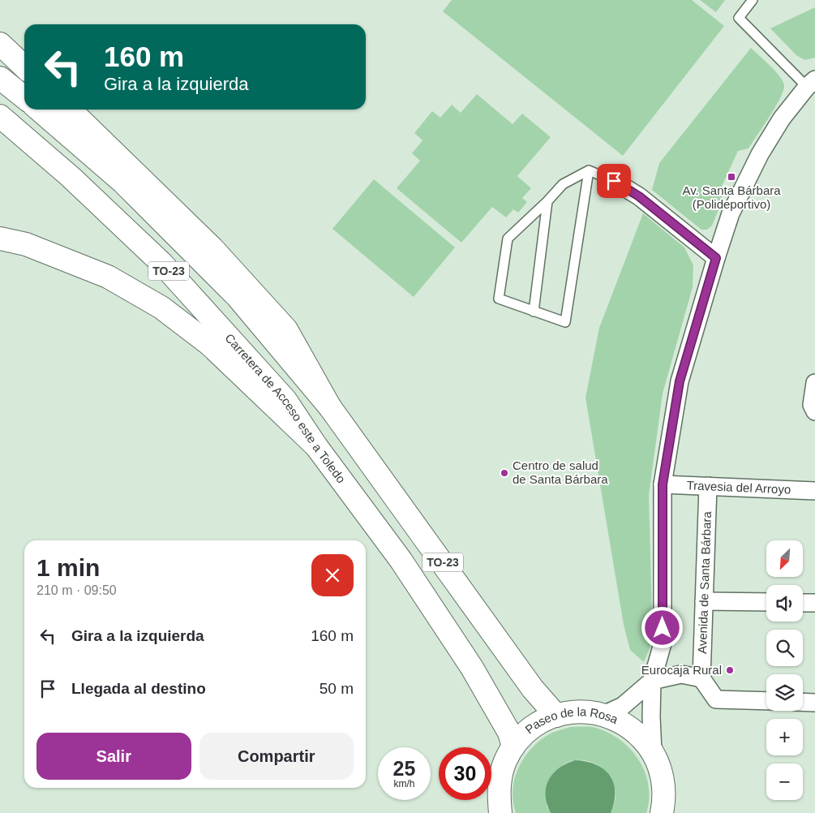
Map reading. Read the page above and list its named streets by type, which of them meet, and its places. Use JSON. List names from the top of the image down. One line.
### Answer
{"streets":{"main road":["TO-23","Carretera de Acceso este a Toledo","Paseo de la Rosa"],"street":["Travesia del Arroyo","Avenida de Santa Bárbara"]},"crossings":[["TO-23","Paseo de la Rosa"],["Carretera de Acceso este a Toledo","Paseo de la Rosa"],["Travesia del Arroyo","Avenida de Santa Bárbara"]],"places":{"transit":["Av. Santa Bárbara (Polideportivo)"],"other":["Centro de salud de Santa Bárbara","Eurocaja Rural"]},"north":"bottom left","page":{"turn":["160 m","Gira a la izquierda"],"map_buttons":["+","−"],"heading":["1 min","210 m · 09:50"],"list":[{"name":"Gira a la izquierda","value":"160 m"},{"name":"Llegada al destino","value":"50 m"}],"buttons":["Salir","Compartir"],"speed":"25 km/h","limit":"30"}}
